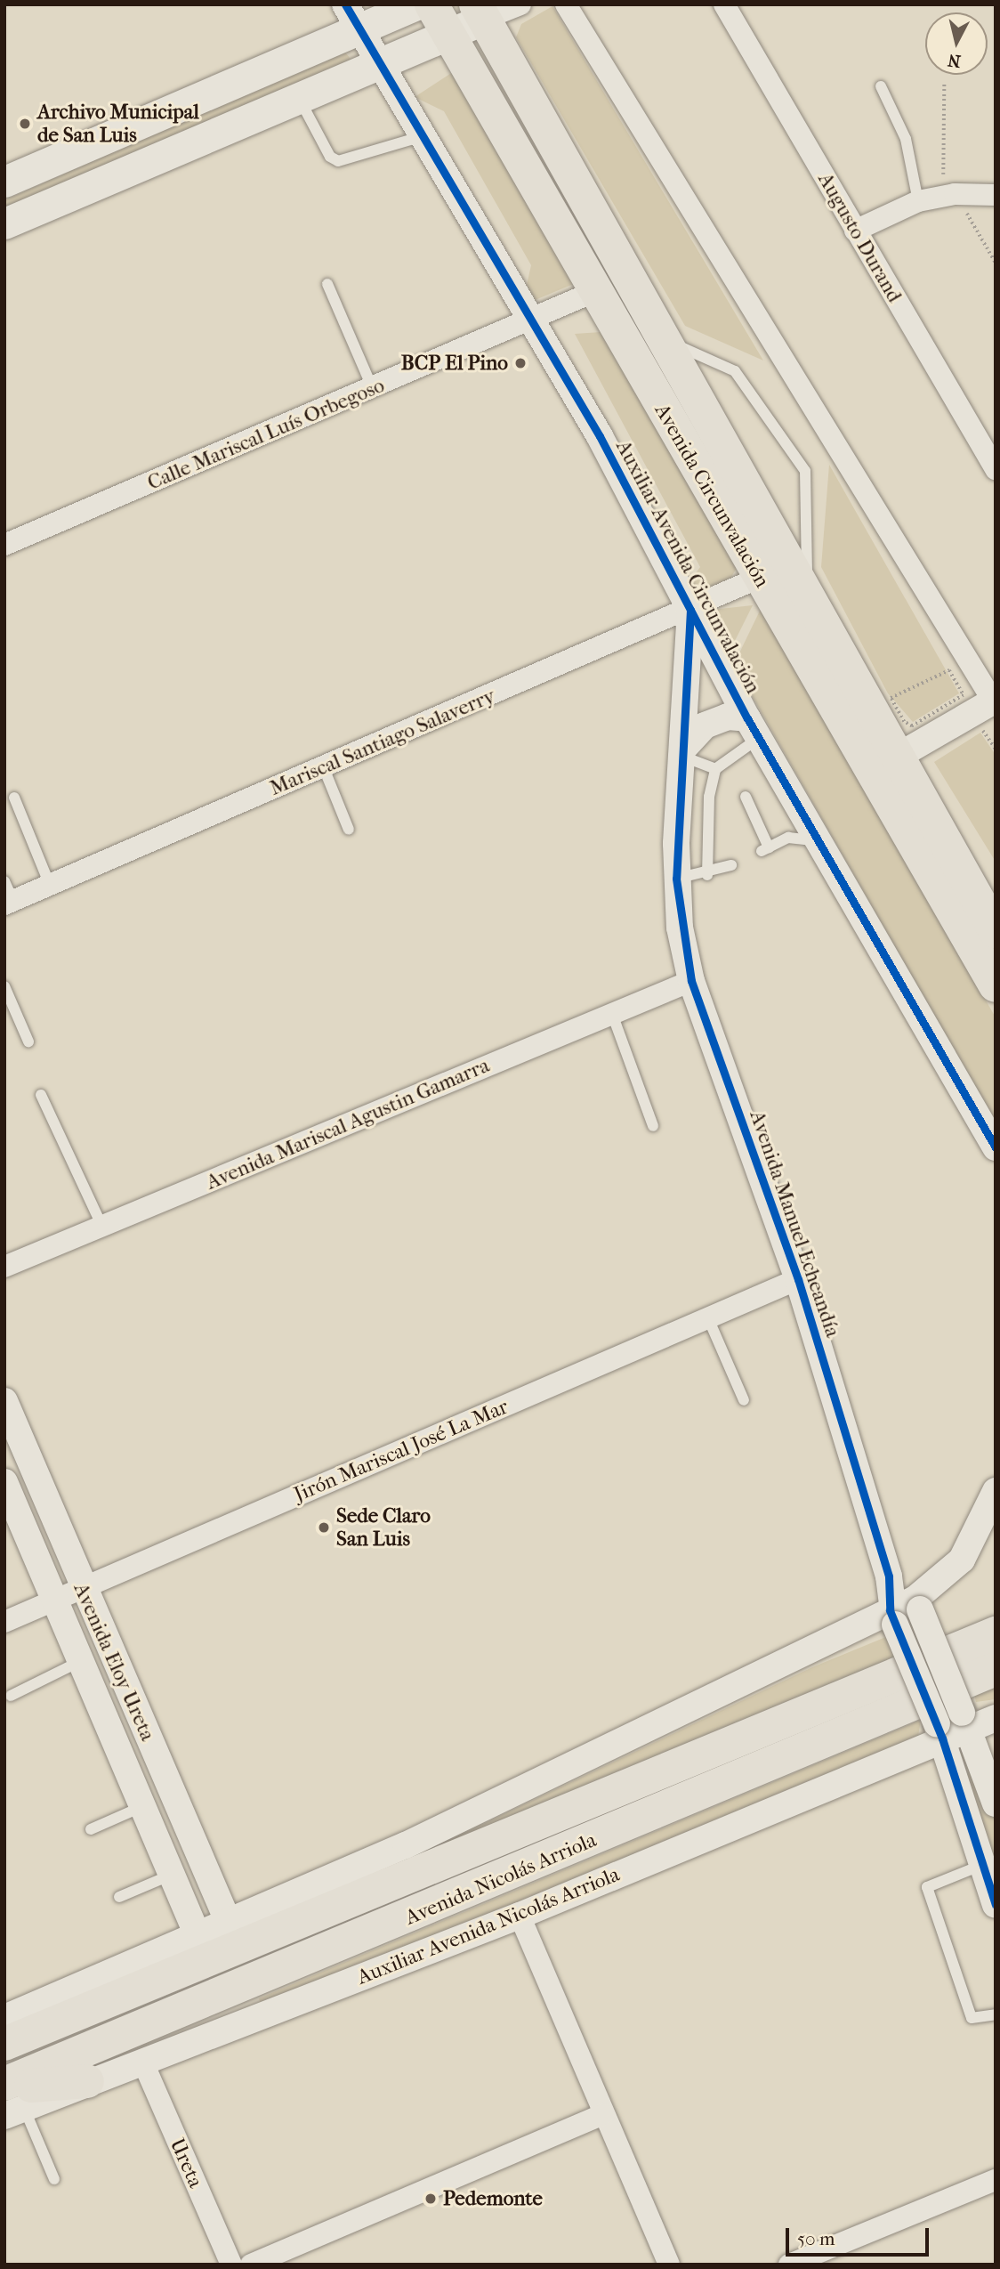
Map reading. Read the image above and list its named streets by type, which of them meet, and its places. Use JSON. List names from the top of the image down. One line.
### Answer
{"streets":{"main road":["Avenida Circunvalación","Avenida Nicolás Arriola"],"street":["Augusto Durand","Calle Mariscal Luís Orbegoso","Auxiliar Avenida Circunvalación","Mariscal Santiago Salaverry","Avenida Mariscal Agustin Gamarra","Avenida Manuel Echeandía","Jirón Mariscal José La Mar","Avenida Eloy Ureta","Auxiliar Avenida Nicolás Arriola","Ureta"]},"crossings":[["Calle Mariscal Luís Orbegoso","Avenida Circunvalación"],["Calle Mariscal Luís Orbegoso","Auxiliar Avenida Circunvalación"],["Avenida Circunvalación","Mariscal Santiago Salaverry"],["Auxiliar Avenida Circunvalación","Mariscal Santiago Salaverry"],["Auxiliar Avenida Circunvalación","Avenida Manuel Echeandía"],["Mariscal Santiago Salaverry","Avenida Manuel Echeandía"],["Avenida Mariscal Agustin Gamarra","Avenida Manuel Echeandía"],["Avenida Manuel Echeandía","Jirón Mariscal José La Mar"],["Avenida Manuel Echeandía","Auxiliar Avenida Nicolás Arriola"],["Jirón Mariscal José La Mar","Avenida Eloy Ureta"],["Auxiliar Avenida Nicolás Arriola","Ureta"]],"places":["Archivo Municipal de San Luis","BCP El Pino","Sede Claro San Luis","Pedemonte"],"scale_bar":"50 m","north":"bottom"}
